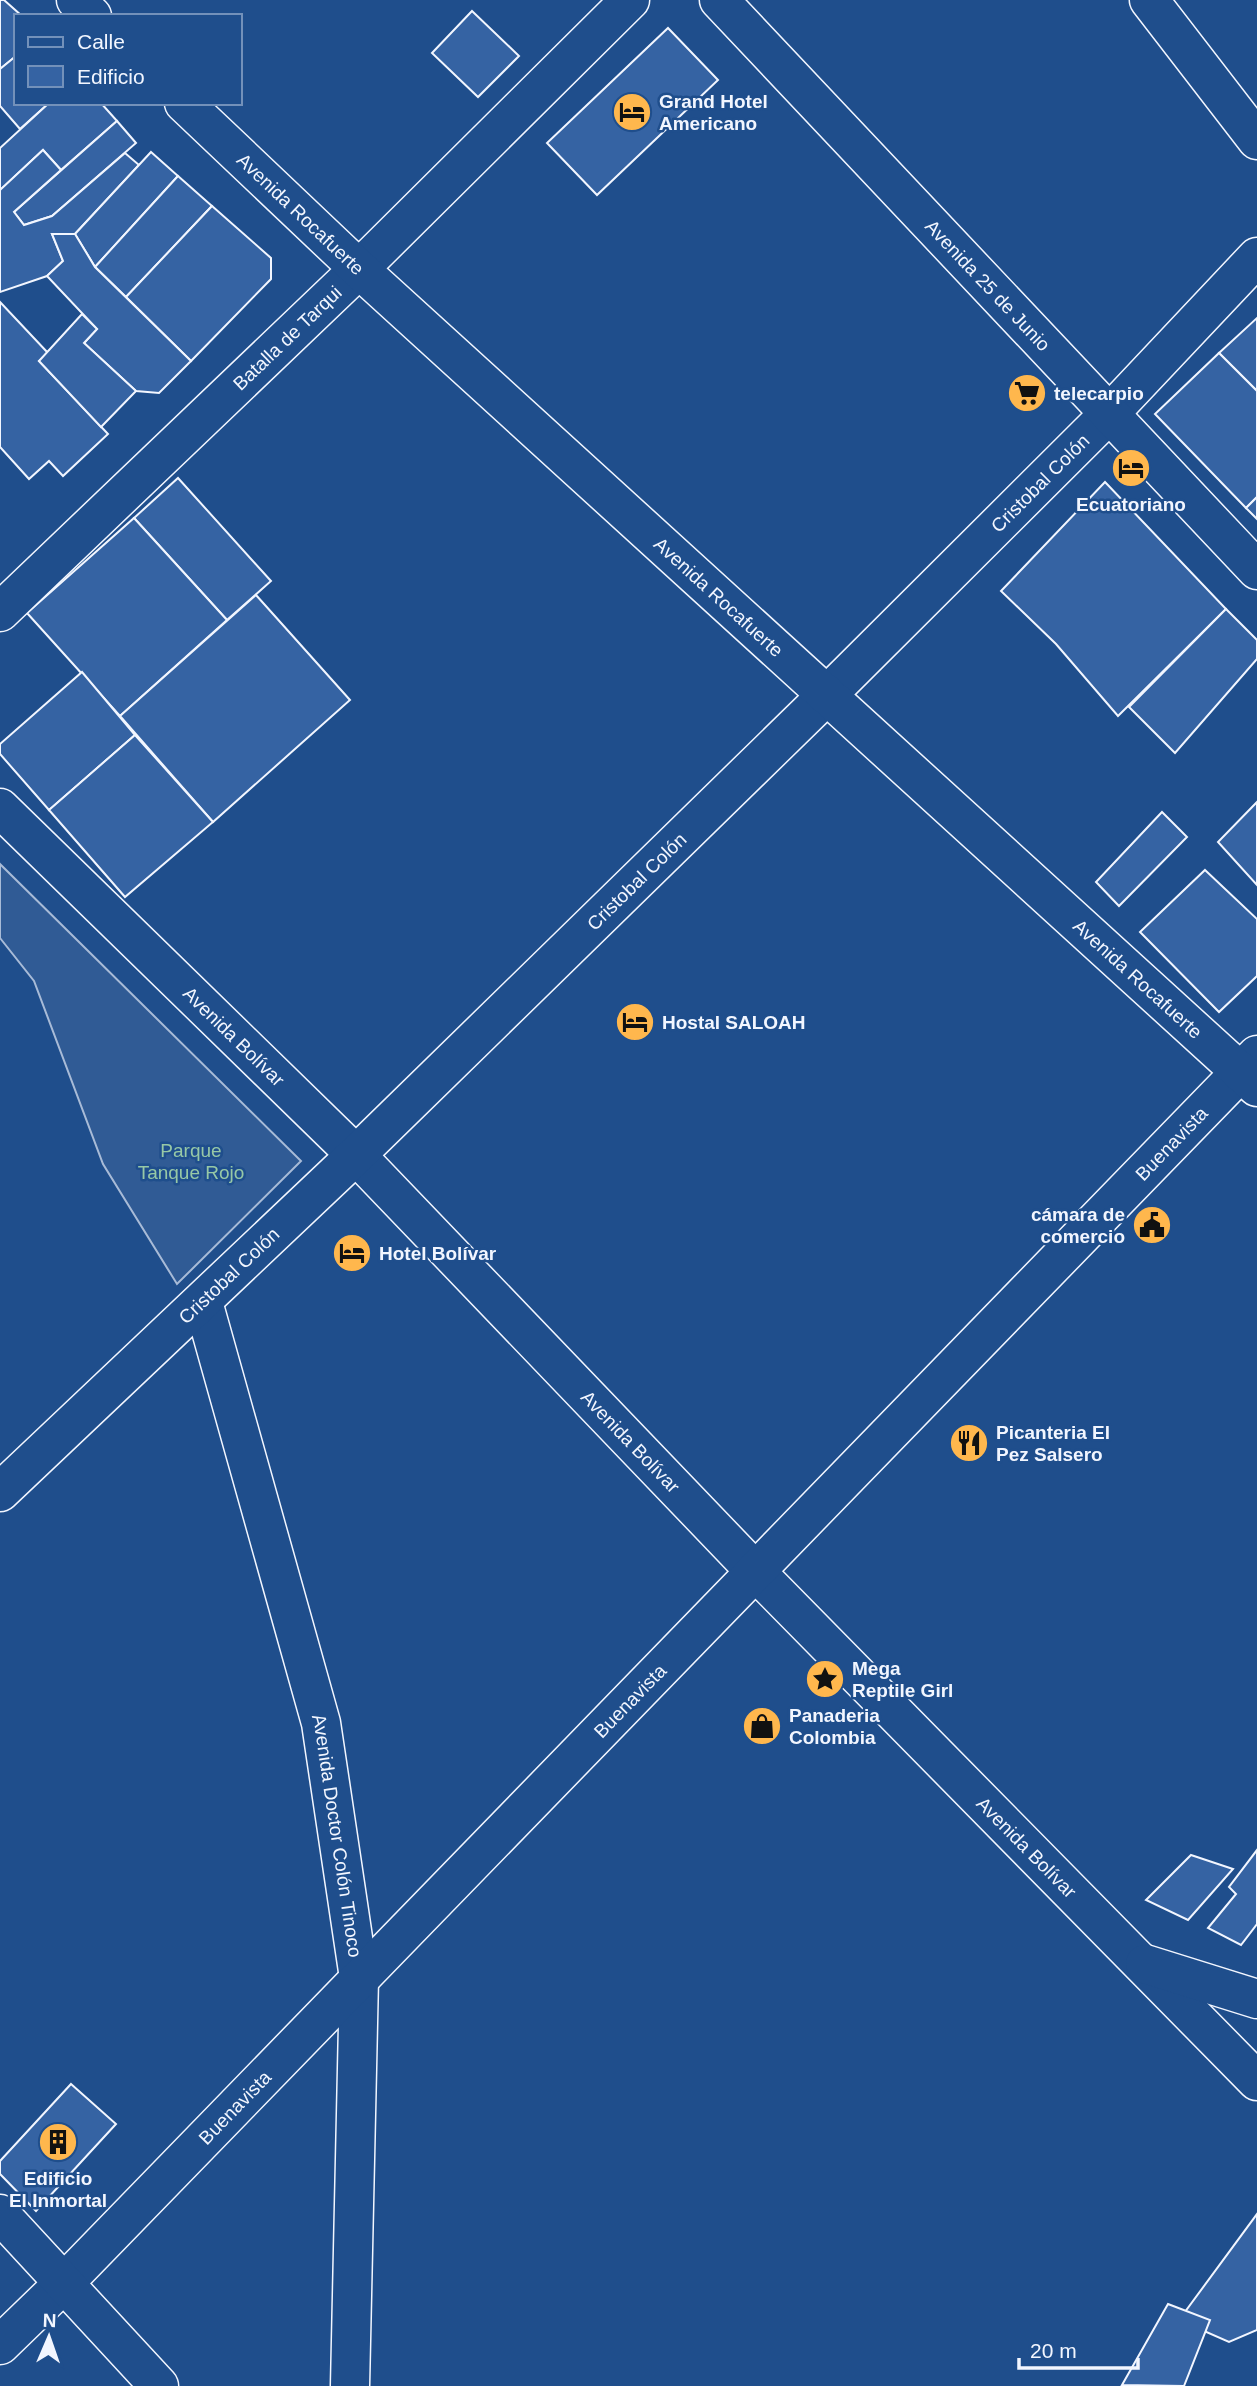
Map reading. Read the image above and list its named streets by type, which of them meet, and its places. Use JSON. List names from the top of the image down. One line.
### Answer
{"streets":{"street":["Avenida Rocafuerte","Avenida 25 de Junio","Batalla de Tarqui","Cristobal Colón","Avenida Bolívar","Buenavista","Avenida Doctor Colón Tinoco"]},"crossings":[["Avenida Rocafuerte","Batalla de Tarqui"],["Avenida Rocafuerte","Cristobal Colón"],["Avenida Rocafuerte","Buenavista"],["Avenida 25 de Junio","Cristobal Colón"],["Cristobal Colón","Avenida Bolívar"],["Cristobal Colón","Avenida Doctor Colón Tinoco"],["Avenida Bolívar","Buenavista"],["Buenavista","Avenida Doctor Colón Tinoco"]],"parks":["Parque Tanque Rojo"],"places":{"hotel":["Grand Hotel Americano","Ecuatoriano","Hostal SALOAH","Hotel Bolívar"],"supermarket":["telecarpio"],"public building":["cámara de comercio"],"restaurant":["Picanteria El Pez Salsero"],"place":["Mega Reptile Girl"],"shop":["Panaderia Colombia"],"building":["Edificio El Inmortal"]},"legend":["Calle","Edificio"],"scale_bar":"20 m","north":"top"}
